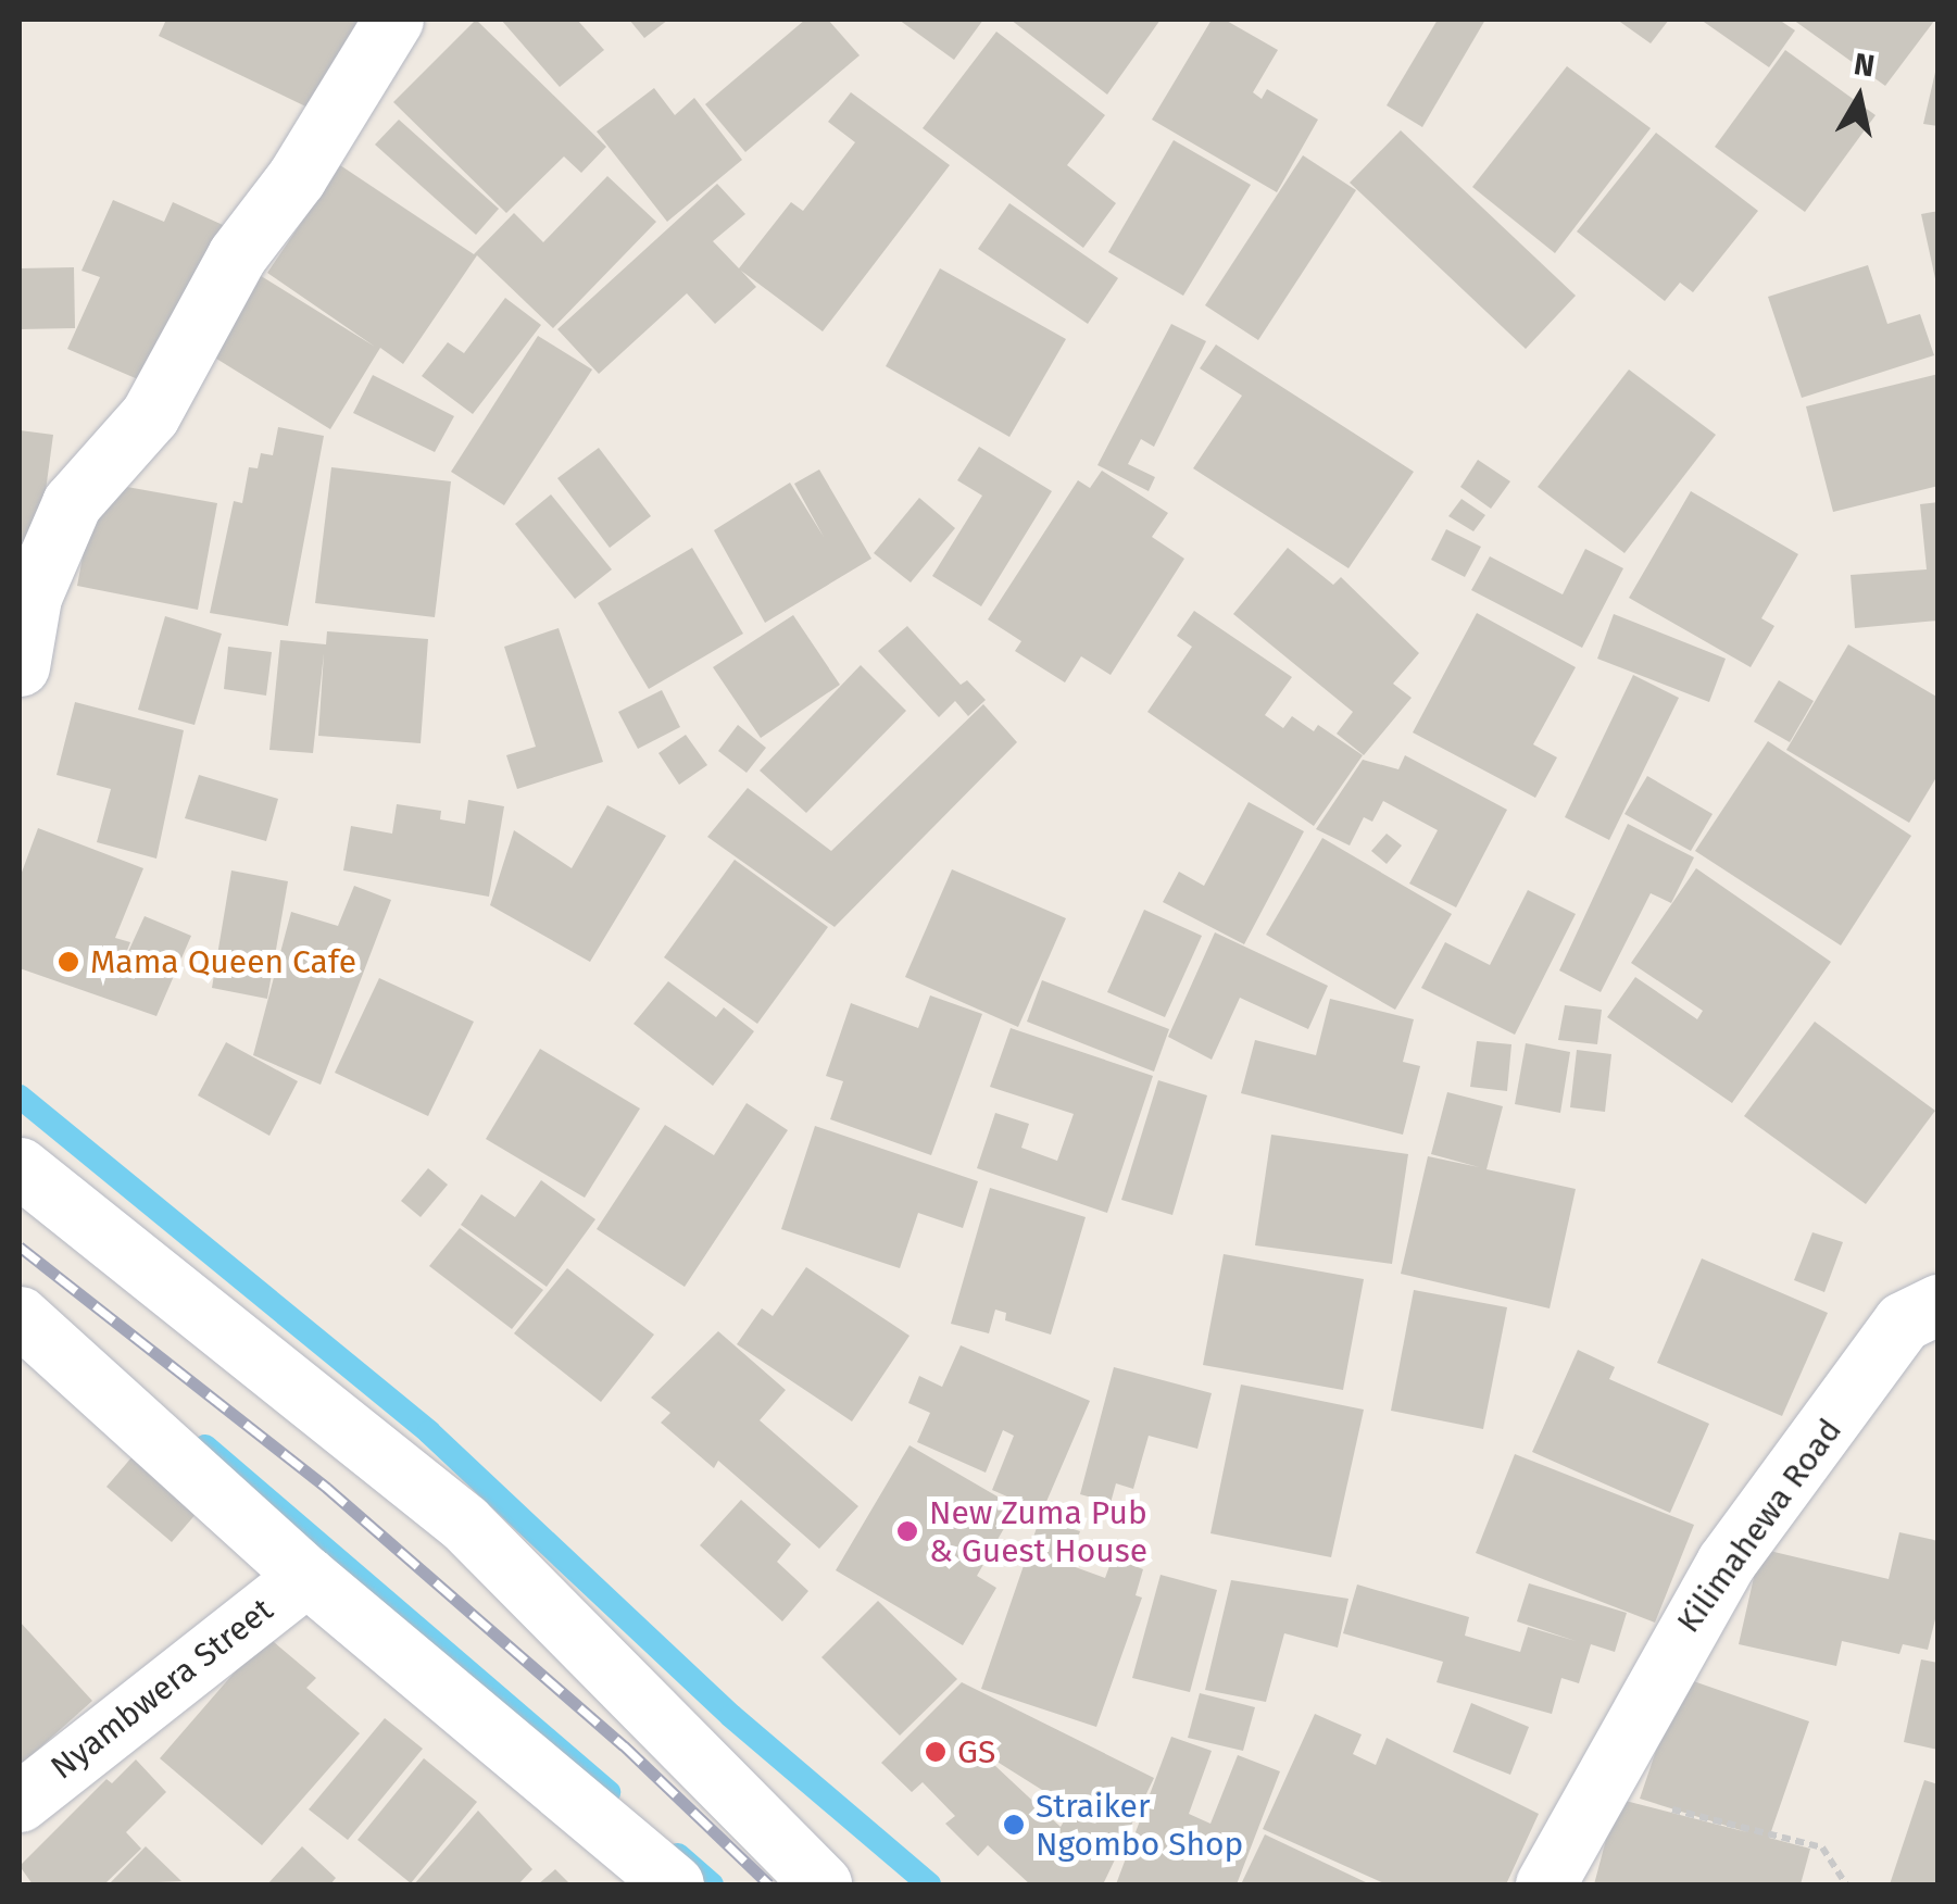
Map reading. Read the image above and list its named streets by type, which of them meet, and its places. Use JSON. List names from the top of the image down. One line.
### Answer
{"streets":{"street":["Kilimahewa Road","Nyambwera Street"]},"places":["Mama Queen Cafe","New Zuma Pub & Guest House","GS","Straiker Ngombo Shop"],"north":"top"}
